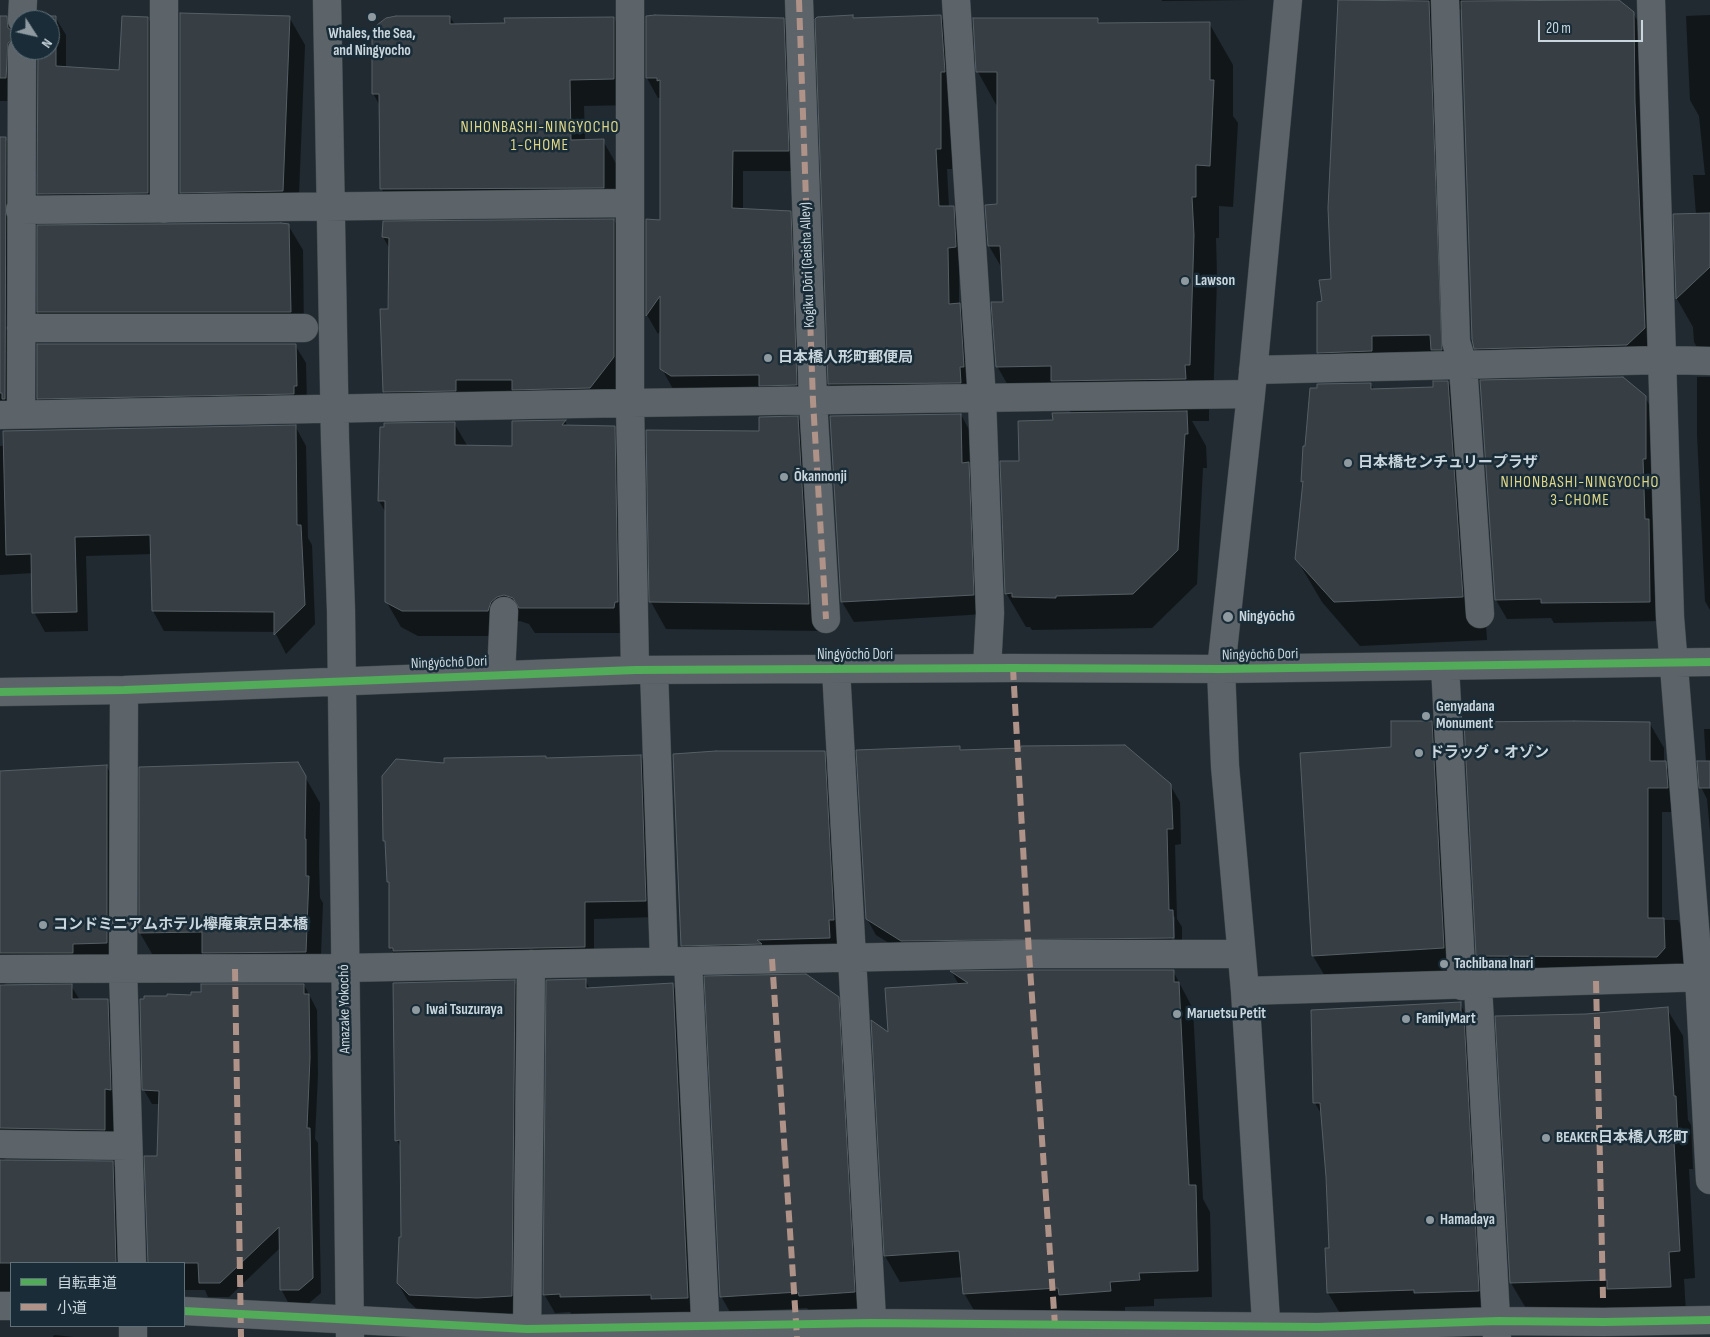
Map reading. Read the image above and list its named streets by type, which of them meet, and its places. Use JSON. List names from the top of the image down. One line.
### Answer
{"streets":{"street":["Kogiku Dōri (Geisha Alley)","Ningyōchō Dori","Amazake Yokochō"]},"crossings":[["Ningyōchō Dori","Amazake Yokochō"]],"districts":["NIHONBASHI-NINGYOCHO 1-CHOME","NIHONBASHI-NINGYOCHO 3-CHOME"],"places":["Whales, the Sea, and Ningyocho","Lawson","日本橋人形町郵便局","日本橋センチュリープラザ","Ōkannonji","Ningyōchō","Genyadana Monument","ドラッグ・オゾン","コンドミニアムホテル欅庵東京日本橋","Tachibana Inari","Iwai Tsuzuraya","Maruetsu Petit","FamilyMart","BEAKER日本橋人形町","Hamadaya"],"legend":["自転車道","小道"],"scale_bar":"20 m","north":"bottom right"}
